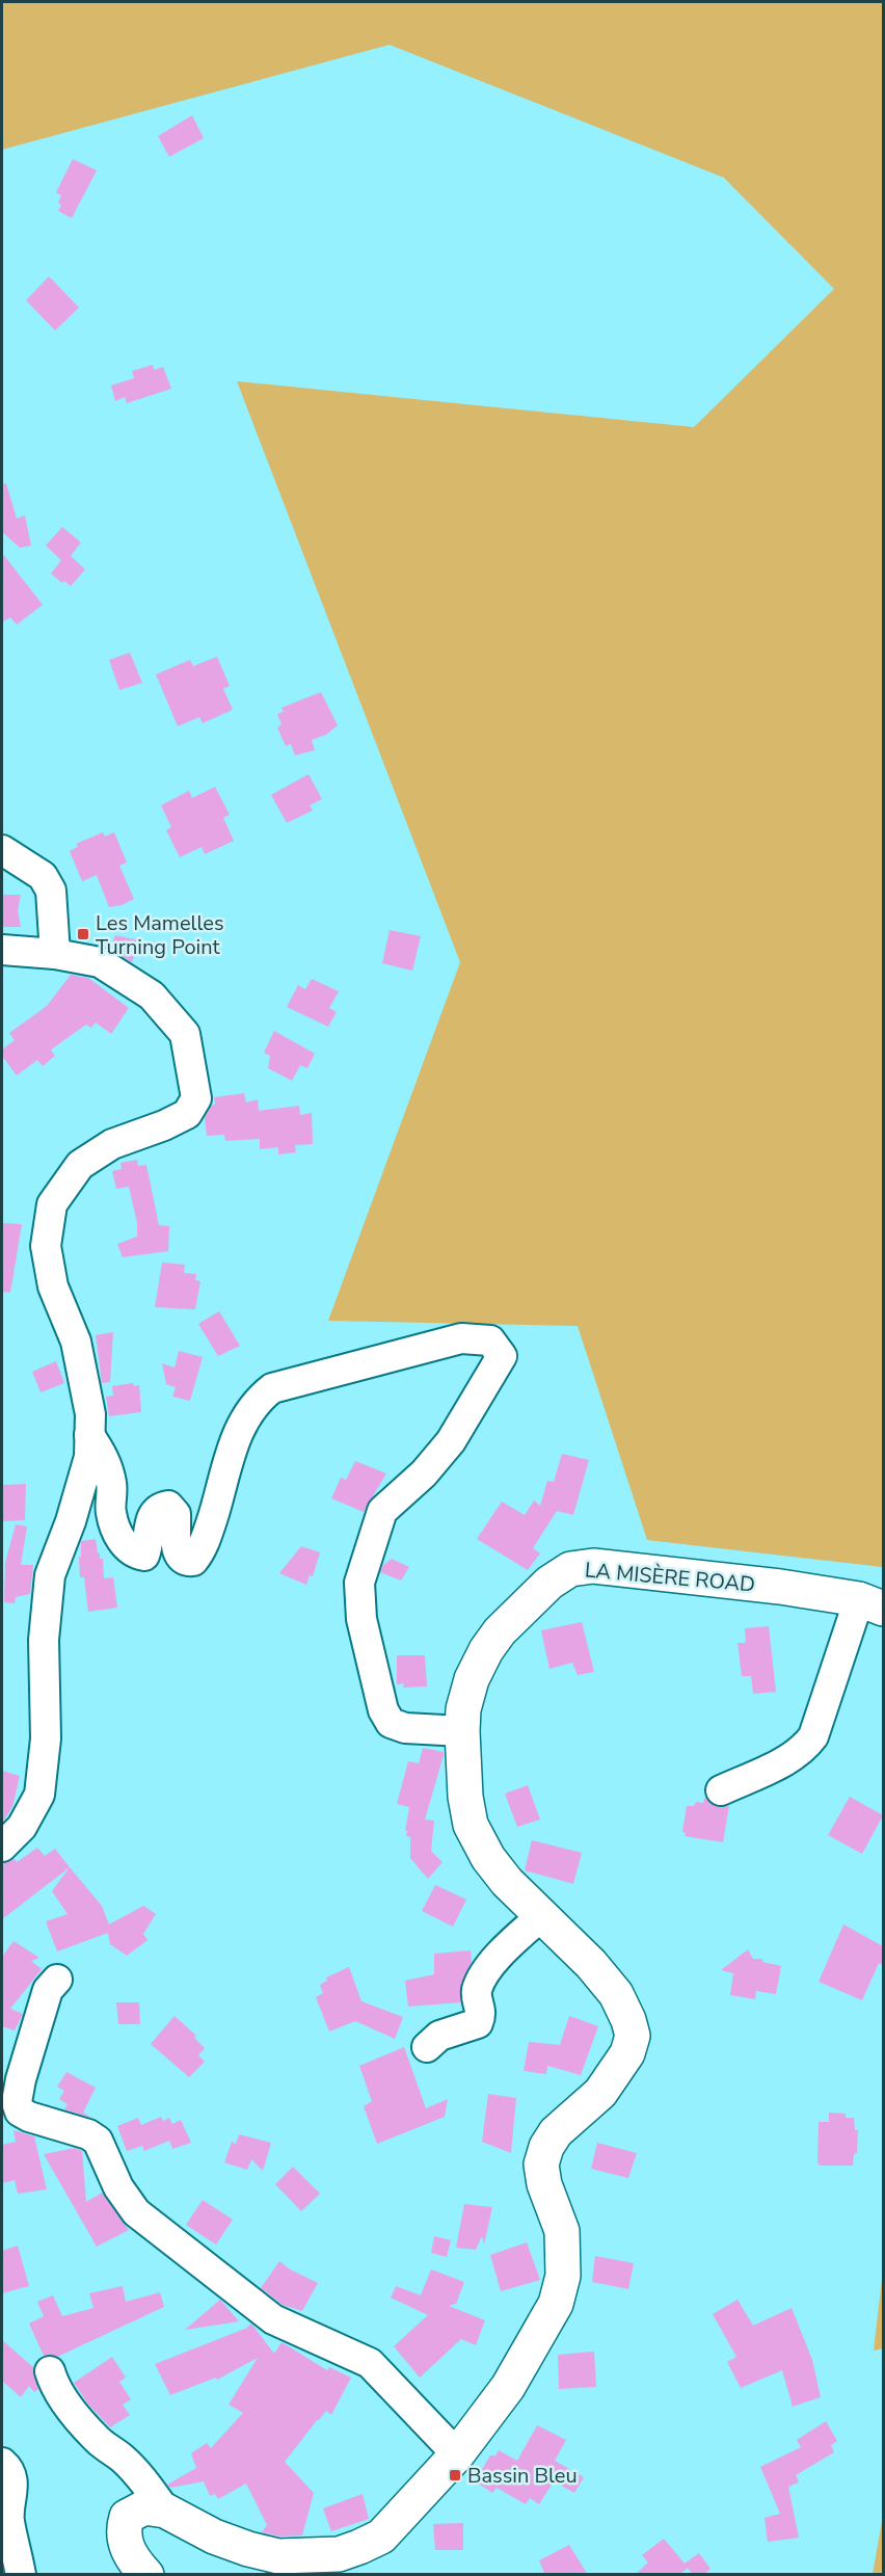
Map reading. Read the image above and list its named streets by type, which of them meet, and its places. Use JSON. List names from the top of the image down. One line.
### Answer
{"streets":{"main road":["LA MISÈRE ROAD"]},"places":{"transit":["Les Mamelles Turning Point","Bassin Bleu"]}}
